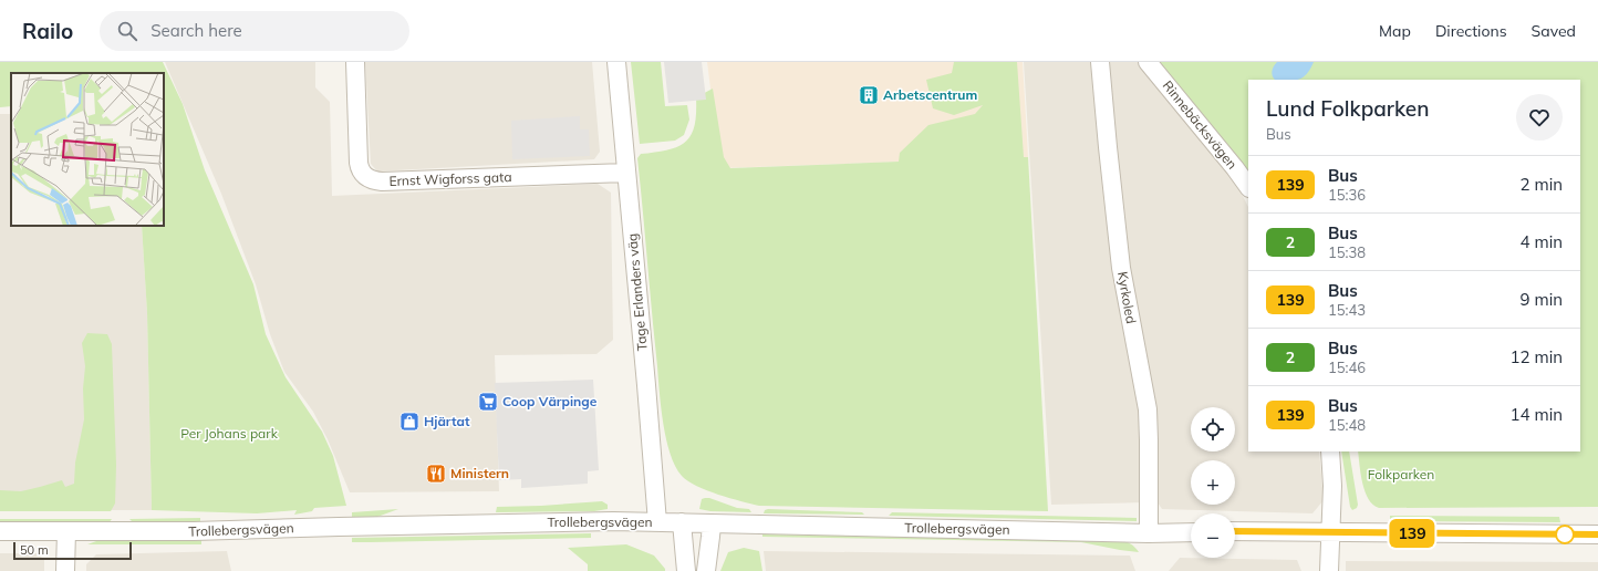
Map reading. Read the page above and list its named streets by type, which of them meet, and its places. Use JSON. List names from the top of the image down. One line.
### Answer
{"streets":{"street":["Rinnebäcksvägen","Ernst Wigforss gata","Tage Erlanders väg","Kyrkoled","Trollebergsvägen"]},"crossings":[["Ernst Wigforss gata","Tage Erlanders väg"],["Tage Erlanders väg","Trollebergsvägen"],["Kyrkoled","Trollebergsvägen"]],"parks":["Per Johans park","Folkparken"],"places":{"building":["Arbetscentrum"],"supermarket":["Coop Värpinge"],"shop":["Hjärtat"],"restaurant":["Ministern"]},"lines":["bus line 139"],"scale_bar":"50 m","page":{"header":"Railo","search":"Search here","nav":["Map","Directions","Saved"],"on_map":"139","heading":["Lund Folkparken","Bus"],"list":[{"mark":"139","name":"Bus","note":"15:36","value":"2 min"},{"mark":"2","name":"Bus","note":"15:38","value":"4 min"},{"mark":"139","name":"Bus","note":"15:43","value":"9 min"},{"mark":"2","name":"Bus","note":"15:46","value":"12 min"},{"mark":"139","name":"Bus","note":"15:48","value":"14 min"}],"map_buttons":["+","−"],"scale":"50 m"}}
